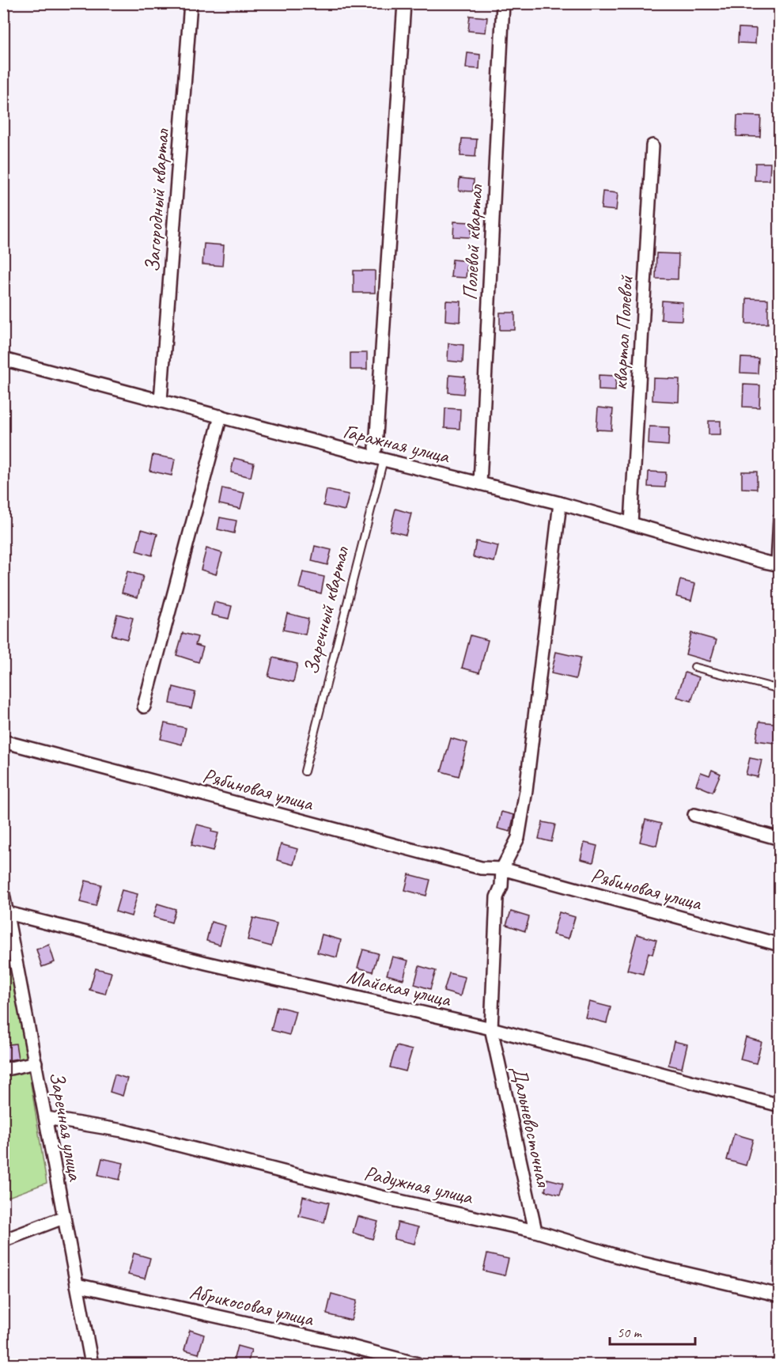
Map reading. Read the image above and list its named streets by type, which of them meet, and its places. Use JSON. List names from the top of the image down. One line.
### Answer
{"streets":{"street":["Загородный квартал","Полевой квартал","квартал Полевой","Гаражная улица","Рябиновая улица","Майская улица","Заречная улица","Дальневосточная","Радужная улица","Абрикосовая улица"],"lane":["Заречный квартал"]},"crossings":[["Загородный квартал","Гаражная улица"],["Полевой квартал","Гаражная улица"],["квартал Полевой","Гаражная улица"],["Гаражная улица","Заречный квартал"],["Майская улица","Заречная улица"],["Майская улица","Дальневосточная"],["Заречная улица","Радужная улица"],["Заречная улица","Абрикосовая улица"],["Дальневосточная","Радужная улица"]],"scale_bar":"50 m"}
